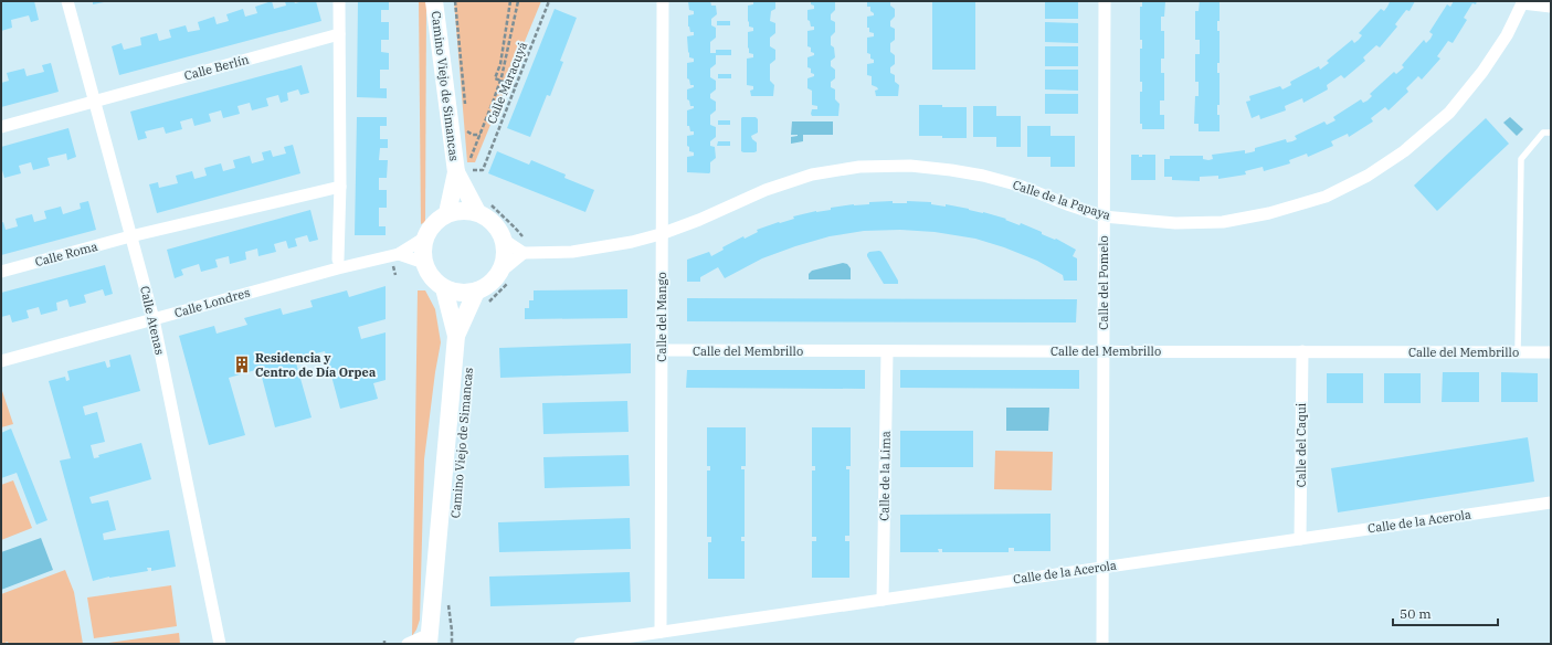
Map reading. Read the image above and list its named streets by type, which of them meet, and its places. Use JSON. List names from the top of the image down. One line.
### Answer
{"streets":{"main road":["Camino Viejo de Simancas"],"street":["Calle Berlín","Calle de la Papaya","Calle Roma","Calle del Pomelo","Calle Londres","Calle del Mango","Calle Atenas","Calle del Membrillo","Calle del Caqui","Calle de la Lima","Calle de la Acerola"],"path":["Calle Maracuyá"]},"crossings":[["Calle Berlín","Calle Atenas"],["Camino Viejo de Simancas","Calle Londres"],["Calle de la Papaya","Calle del Pomelo"],["Calle de la Papaya","Calle del Mango"],["Calle Roma","Calle Atenas"],["Calle del Pomelo","Calle del Membrillo"],["Calle del Pomelo","Calle de la Acerola"],["Calle Londres","Calle Atenas"],["Calle del Mango","Calle del Membrillo"],["Calle del Mango","Calle de la Acerola"],["Calle del Membrillo","Calle del Caqui"],["Calle del Membrillo","Calle de la Lima"],["Calle del Caqui","Calle de la Acerola"],["Calle de la Lima","Calle de la Acerola"]],"places":{"building":["Residencia y Centro de Día Orpea"]},"scale_bar":"50 m"}
